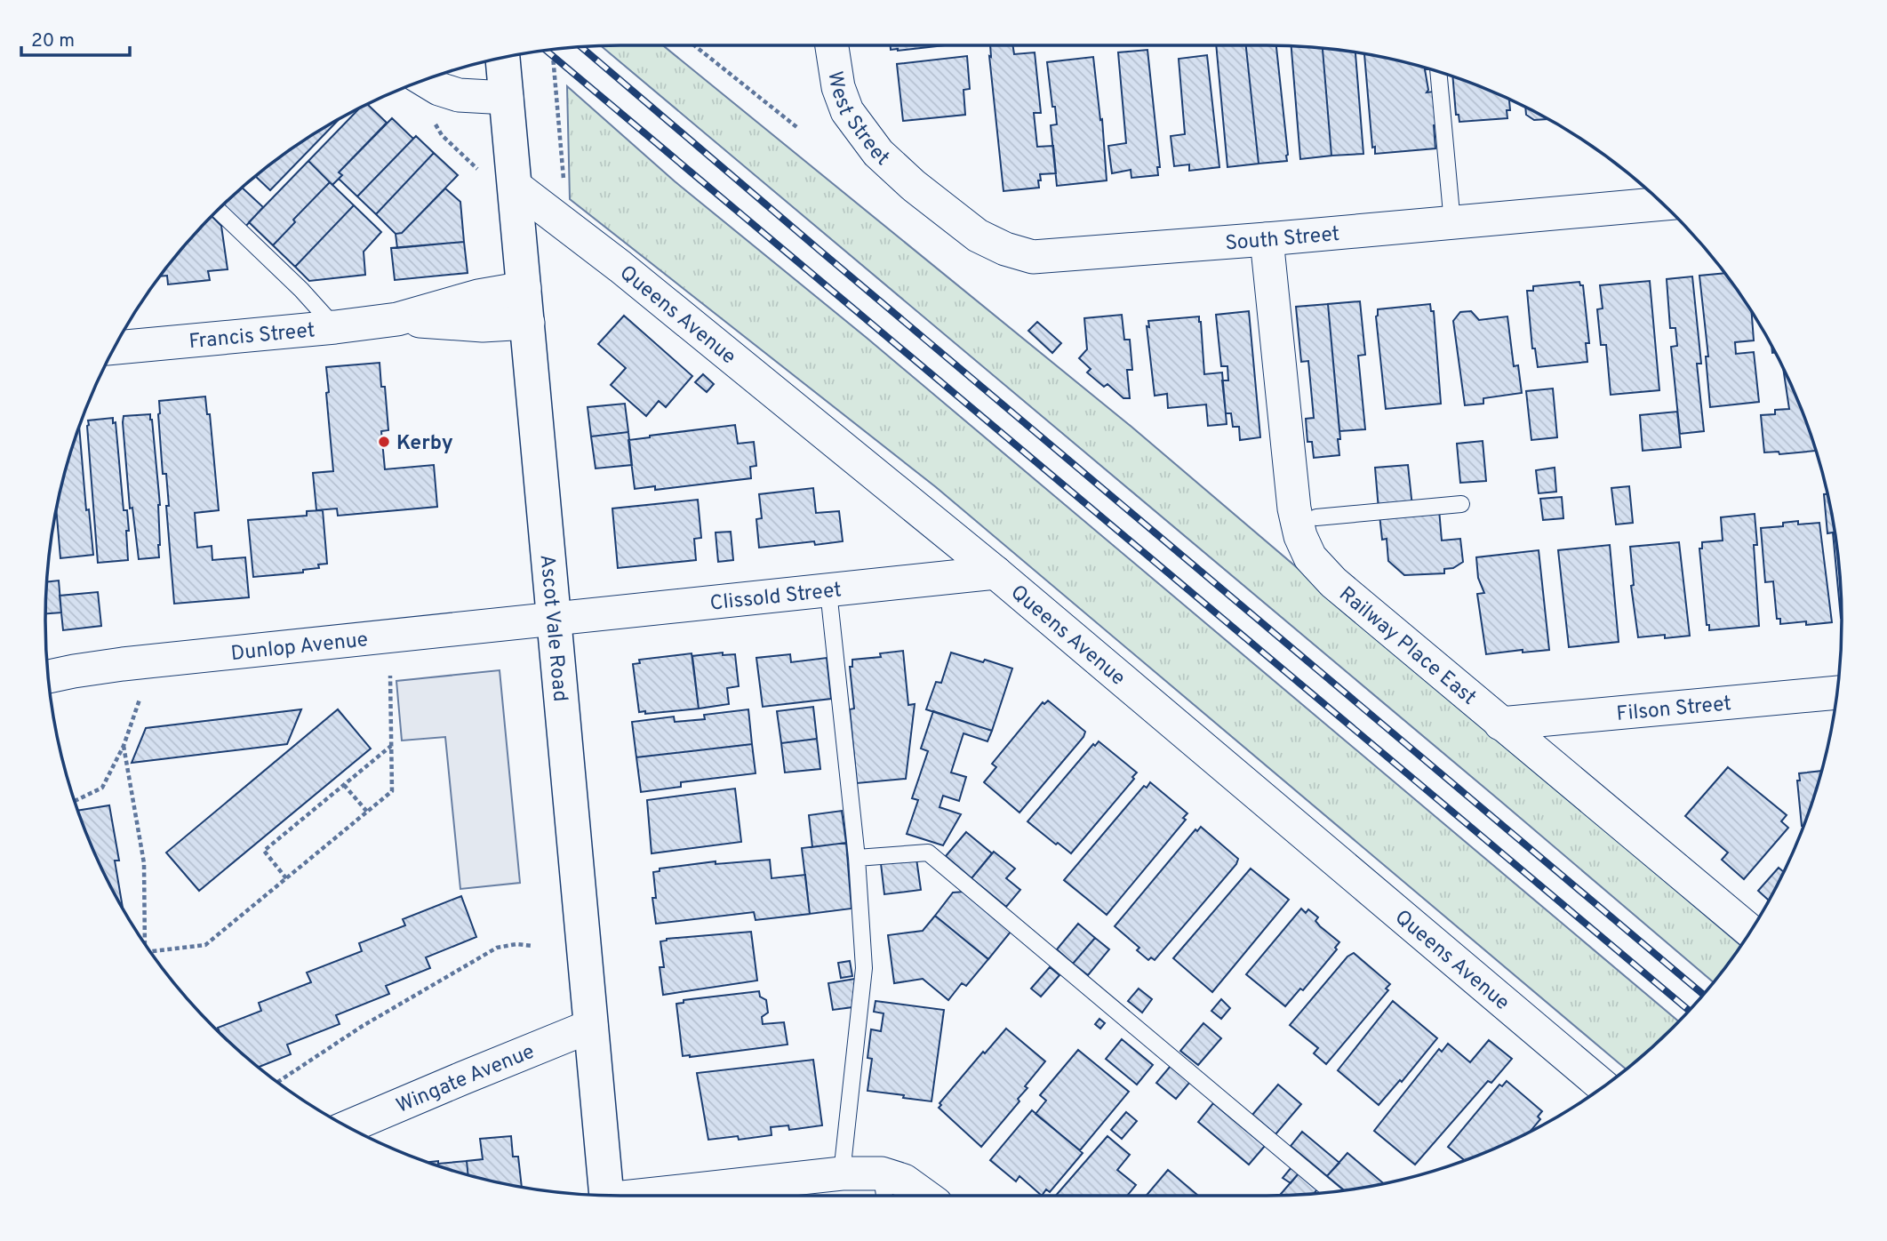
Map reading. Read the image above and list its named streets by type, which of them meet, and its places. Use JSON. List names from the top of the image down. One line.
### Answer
{"streets":{"main road":["Ascot Vale Road"],"street":["West Street","South Street","Queens Avenue","Francis Street","Clissold Street","Railway Place East","Dunlop Avenue","Filson Street","Wingate Avenue"]},"crossings":[["West Street","South Street"],["South Street","Railway Place East"],["Queens Avenue","Clissold Street"],["Queens Avenue","Ascot Vale Road"],["Francis Street","Ascot Vale Road"],["Clissold Street","Ascot Vale Road"],["Clissold Street","Dunlop Avenue"],["Ascot Vale Road","Dunlop Avenue"],["Ascot Vale Road","Wingate Avenue"],["Railway Place East","Filson Street"]],"places":["Kerby"],"scale_bar":"20 m"}
